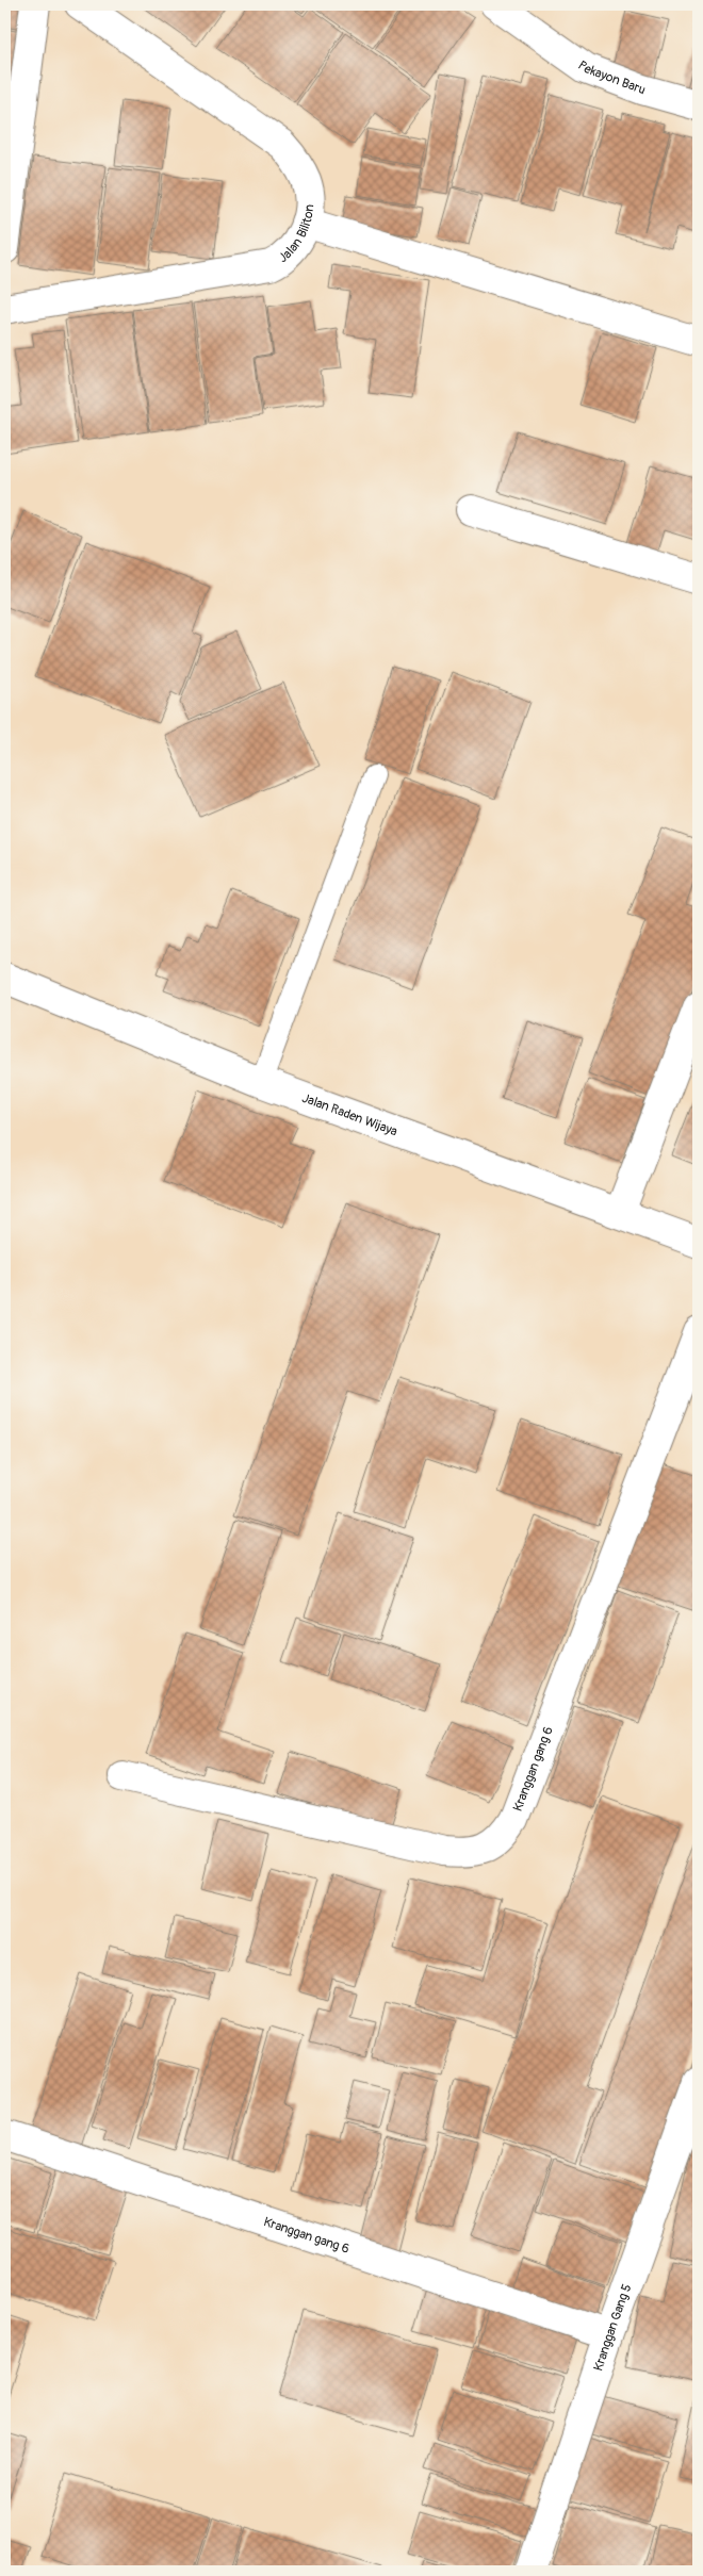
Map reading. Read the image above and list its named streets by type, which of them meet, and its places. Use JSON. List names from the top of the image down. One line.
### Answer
{"streets":{"street":["Pekayon Baru","Jalan Biliton","Jalan Raden Wijaya","Kranggan gang 6","Kranggan Gang 5"]},"crossings":[["Kranggan gang 6","Kranggan Gang 5"]]}
